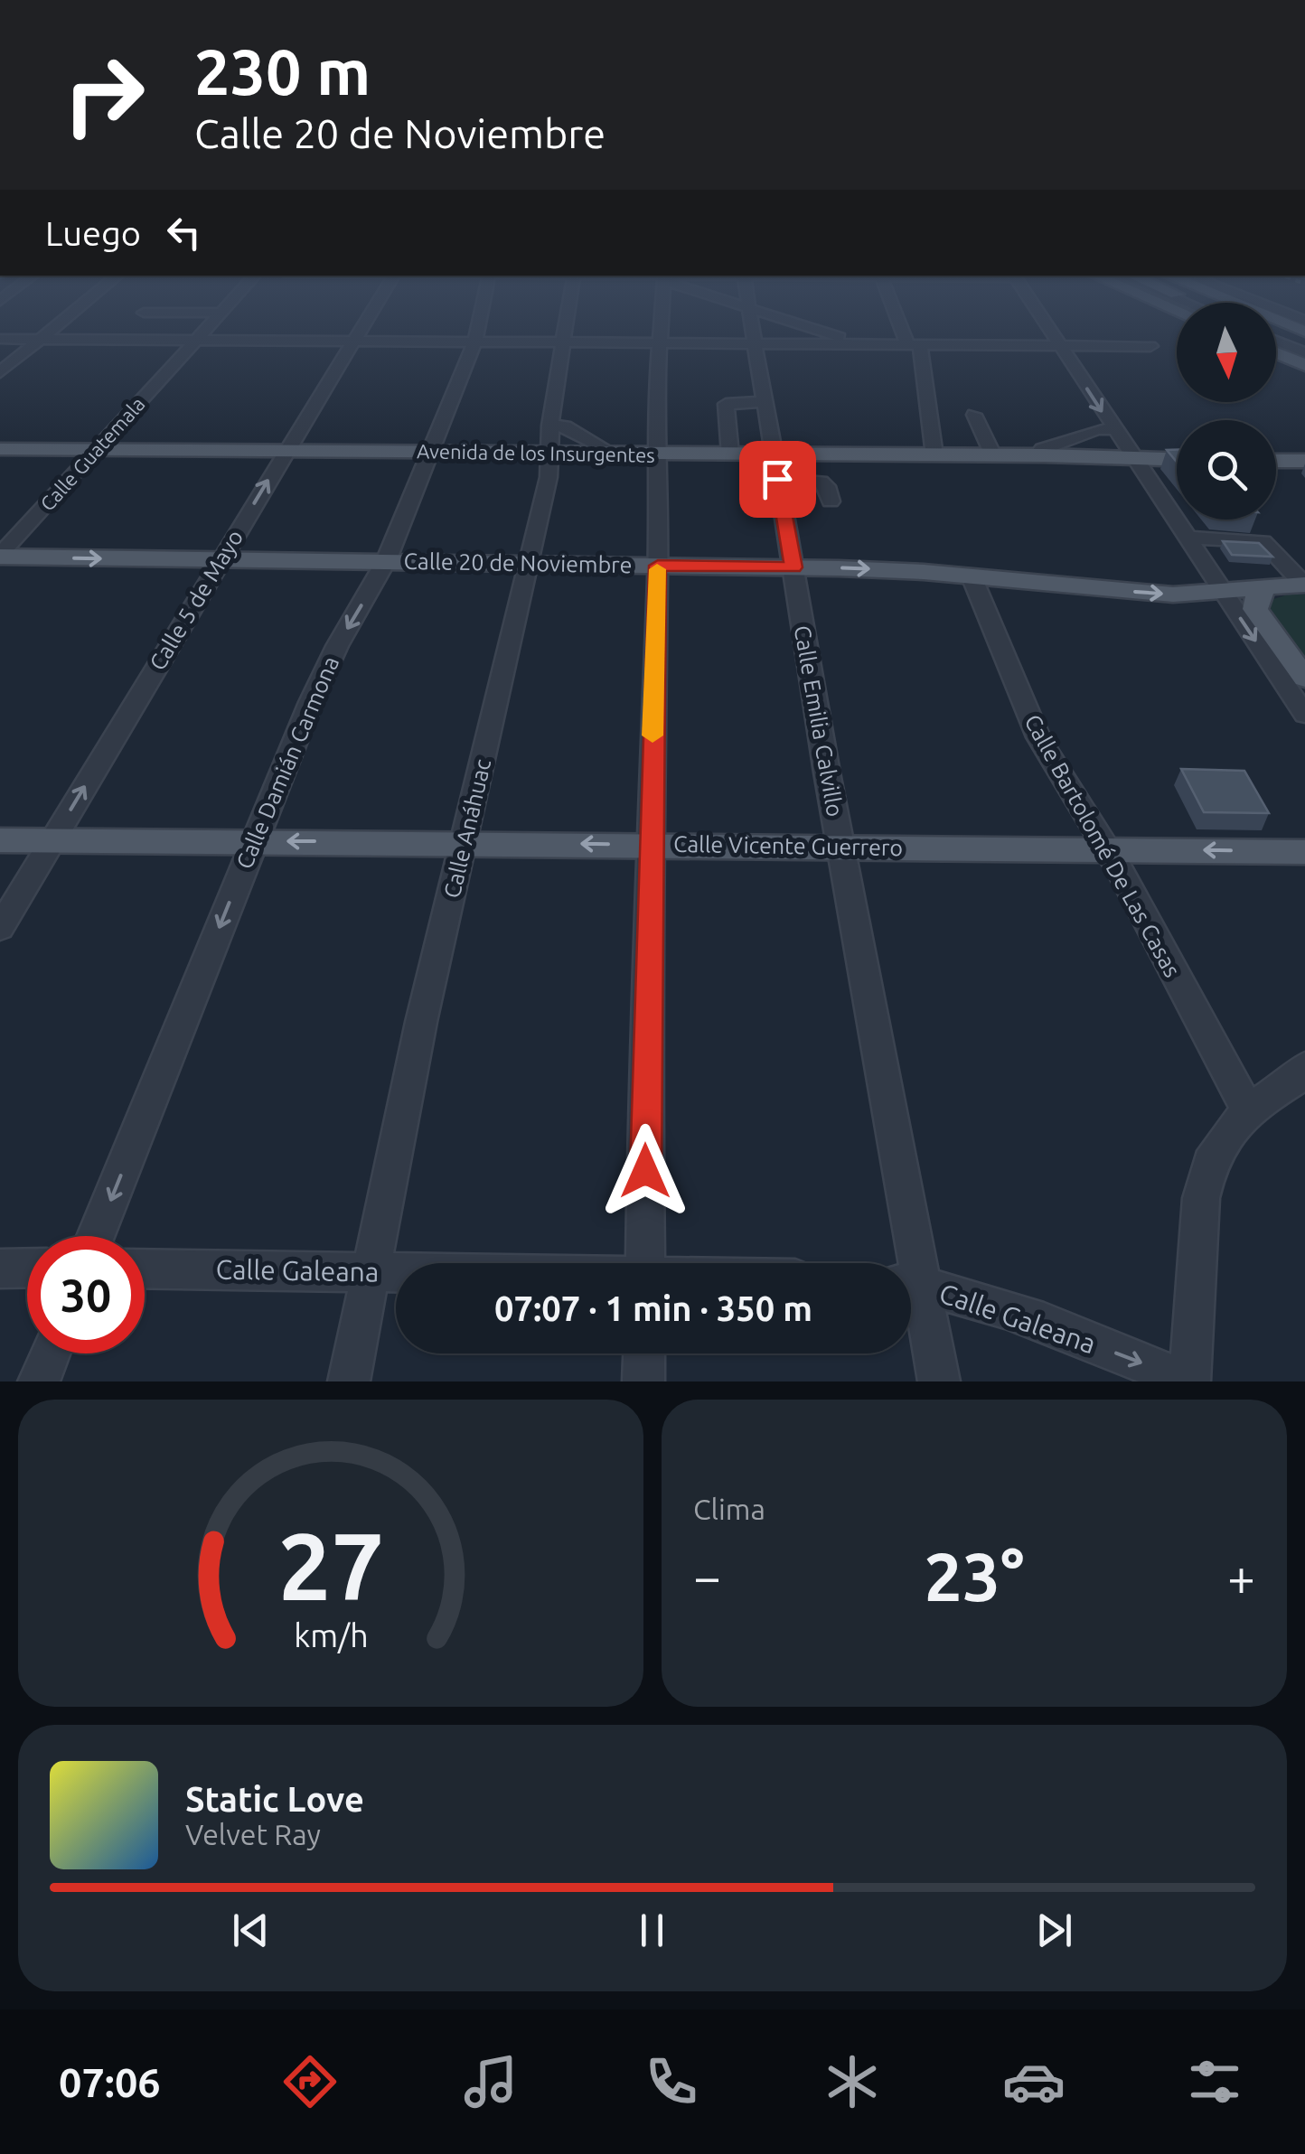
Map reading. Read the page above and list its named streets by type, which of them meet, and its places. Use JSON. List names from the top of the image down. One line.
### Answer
{"streets":{"main road":["Avenida de los Insurgentes","Calle 20 de Noviembre","Calle Vicente Guerrero"],"street":["Calle Guatemala","Calle 5 de Mayo","Calle Emilia Calvillo","Calle Damián Carmona","Calle Anáhuac","Calle Bartolomé De Las Casas","Calle Galeana"]},"crossings":[["Avenida de los Insurgentes","Calle Guatemala"],["Avenida de los Insurgentes","Calle 5 de Mayo"],["Avenida de los Insurgentes","Calle Emilia Calvillo"],["Avenida de los Insurgentes","Calle Damián Carmona"],["Avenida de los Insurgentes","Calle Anáhuac"],["Calle Guatemala","Calle 20 de Noviembre"],["Calle 20 de Noviembre","Calle 5 de Mayo"],["Calle 20 de Noviembre","Calle Emilia Calvillo"],["Calle 20 de Noviembre","Calle Damián Carmona"],["Calle 20 de Noviembre","Calle Anáhuac"],["Calle 20 de Noviembre","Calle Bartolomé De Las Casas"],["Calle 5 de Mayo","Calle Vicente Guerrero"],["Calle Emilia Calvillo","Calle Vicente Guerrero"],["Calle Damián Carmona","Calle Vicente Guerrero"],["Calle Anáhuac","Calle Vicente Guerrero"],["Calle Anáhuac","Calle Galeana"],["Calle Vicente Guerrero","Calle Bartolomé De Las Casas"]],"one_way":["Calle 20 de Noviembre","Calle 5 de Mayo","Calle Damián Carmona","Calle Vicente Guerrero","Calle Galeana"],"north":"bottom","page":{"turn":["230 m","Calle 20 de Noviembre"],"then":"Luego","limit":"30","trip":"07:07 · 1 min · 350 m","tile":"Clima","heat":["−","23°","+"],"song":["Static Love","Velvet Ray"],"tabs":"07:06","gauge":["27","km/h"]}}
